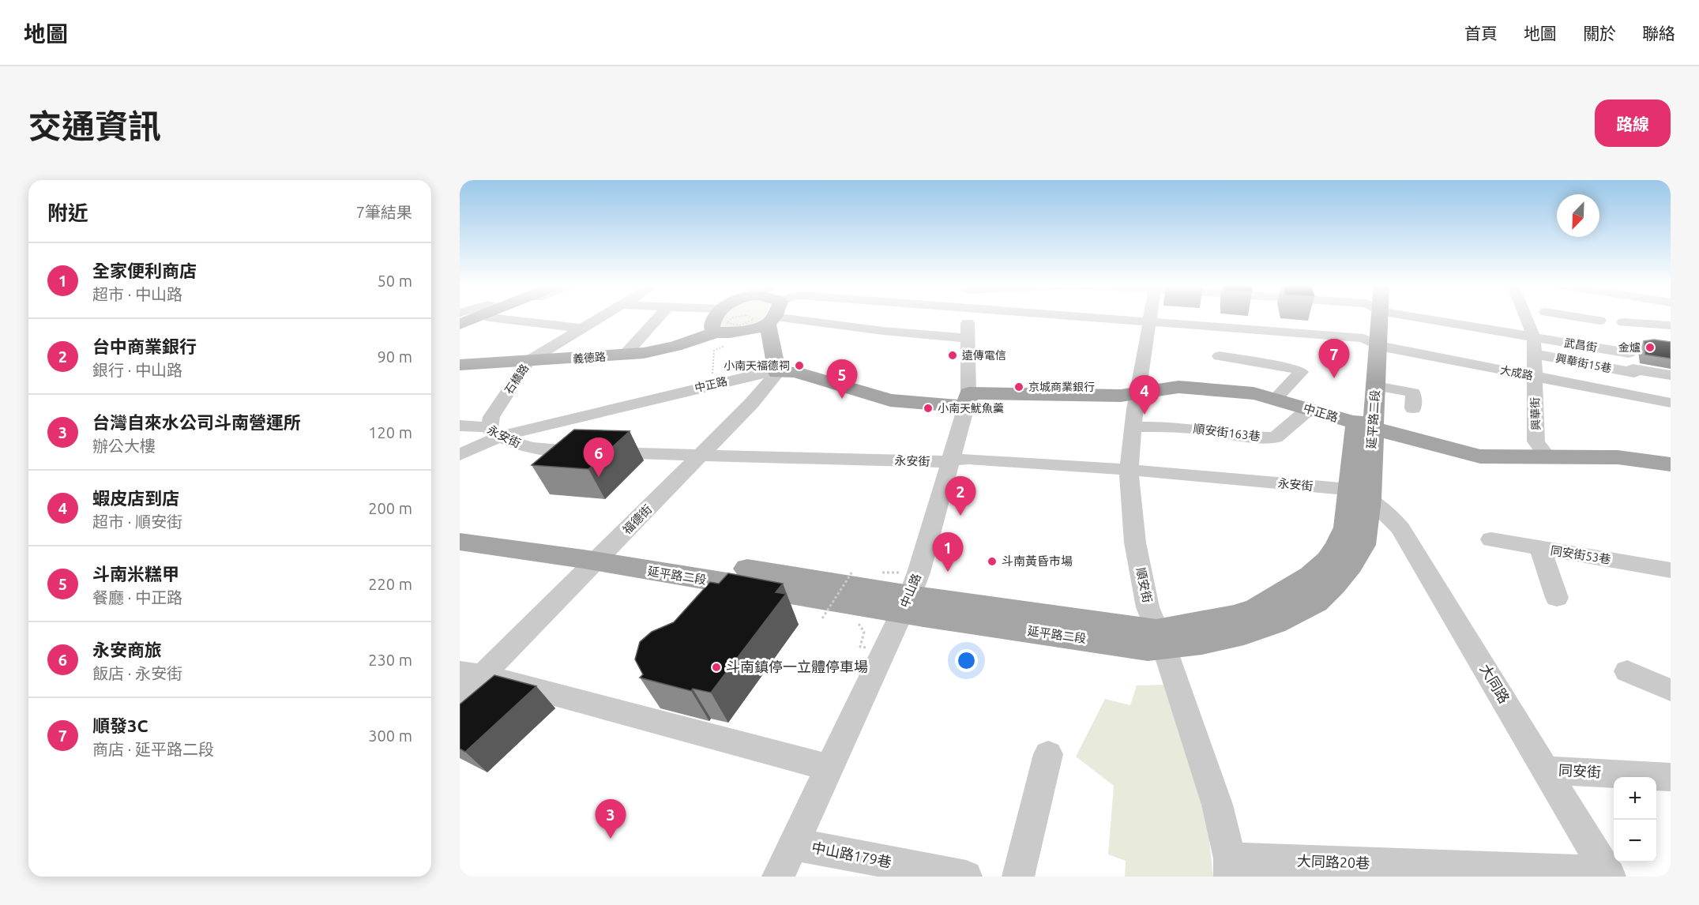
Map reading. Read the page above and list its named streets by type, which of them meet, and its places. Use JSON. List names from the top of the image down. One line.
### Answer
{"streets":{"main road":["義德路","中正路","延平路二段"],"street":["武昌街","興華街15巷","大成路","石橋路","興華街","順安街163巷","永安街","福德街","同安街53巷","順安街","中山路","大同路","同安街","中山路179巷","大同路20巷"]},"crossings":[["武昌街","興華街15巷"],["武昌街","興華街"],["義德路","石橋路"],["興華街15巷","興華街"],["大成路","興華街"],["大成路","延平路二段"],["石橋路","中正路"],["石橋路","永安街"],["中正路","興華街"],["中正路","延平路二段"],["中正路","順安街163巷"],["中正路","永安街"],["中正路","福德街"],["中正路","順安街"],["中正路","中山路"],["延平路二段","永安街"],["延平路二段","福德街"],["延平路二段","順安街"],["延平路二段","中山路"],["延平路二段","大同路"],["順安街163巷","順安街"],["永安街","福德街"],["永安街","順安街"],["永安街","中山路"],["永安街","大同路"],["順安街","大同路20巷"],["中山路","中山路179巷"],["大同路","同安街"],["大同路","大同路20巷"]],"places":["金爐","遠傳電信","小南天福德祠","京城商業銀行","小南天魷魚羹","斗南黃昏市場","斗南鎮停一立體停車場"],"north":"bottom left","page":{"header":"地圖","nav":["首頁","地圖","關於","聯絡"],"title":"交通資訊","buttons":"路線","heading":["附近","7筆結果"],"list":[{"mark":"1","name":"全家便利商店","note":"超市 · 中山路","value":"50 m"},{"mark":"2","name":"台中商業銀行","note":"銀行 · 中山路","value":"90 m"},{"mark":"3","name":"台灣自來水公司斗南營運所","note":"辦公大樓","value":"120 m"},{"mark":"4","name":"蝦皮店到店","note":"超市 · 順安街","value":"200 m"},{"mark":"5","name":"斗南米糕甲","note":"餐廳 · 中正路","value":"220 m"},{"mark":"6","name":"永安商旅","note":"飯店 · 永安街","value":"230 m"},{"mark":"7","name":"順發3C","note":"商店 · 延平路二段","value":"300 m"}],"pins":["7","5","4","6","2","1","3"],"map_buttons":["+","−"]}}
